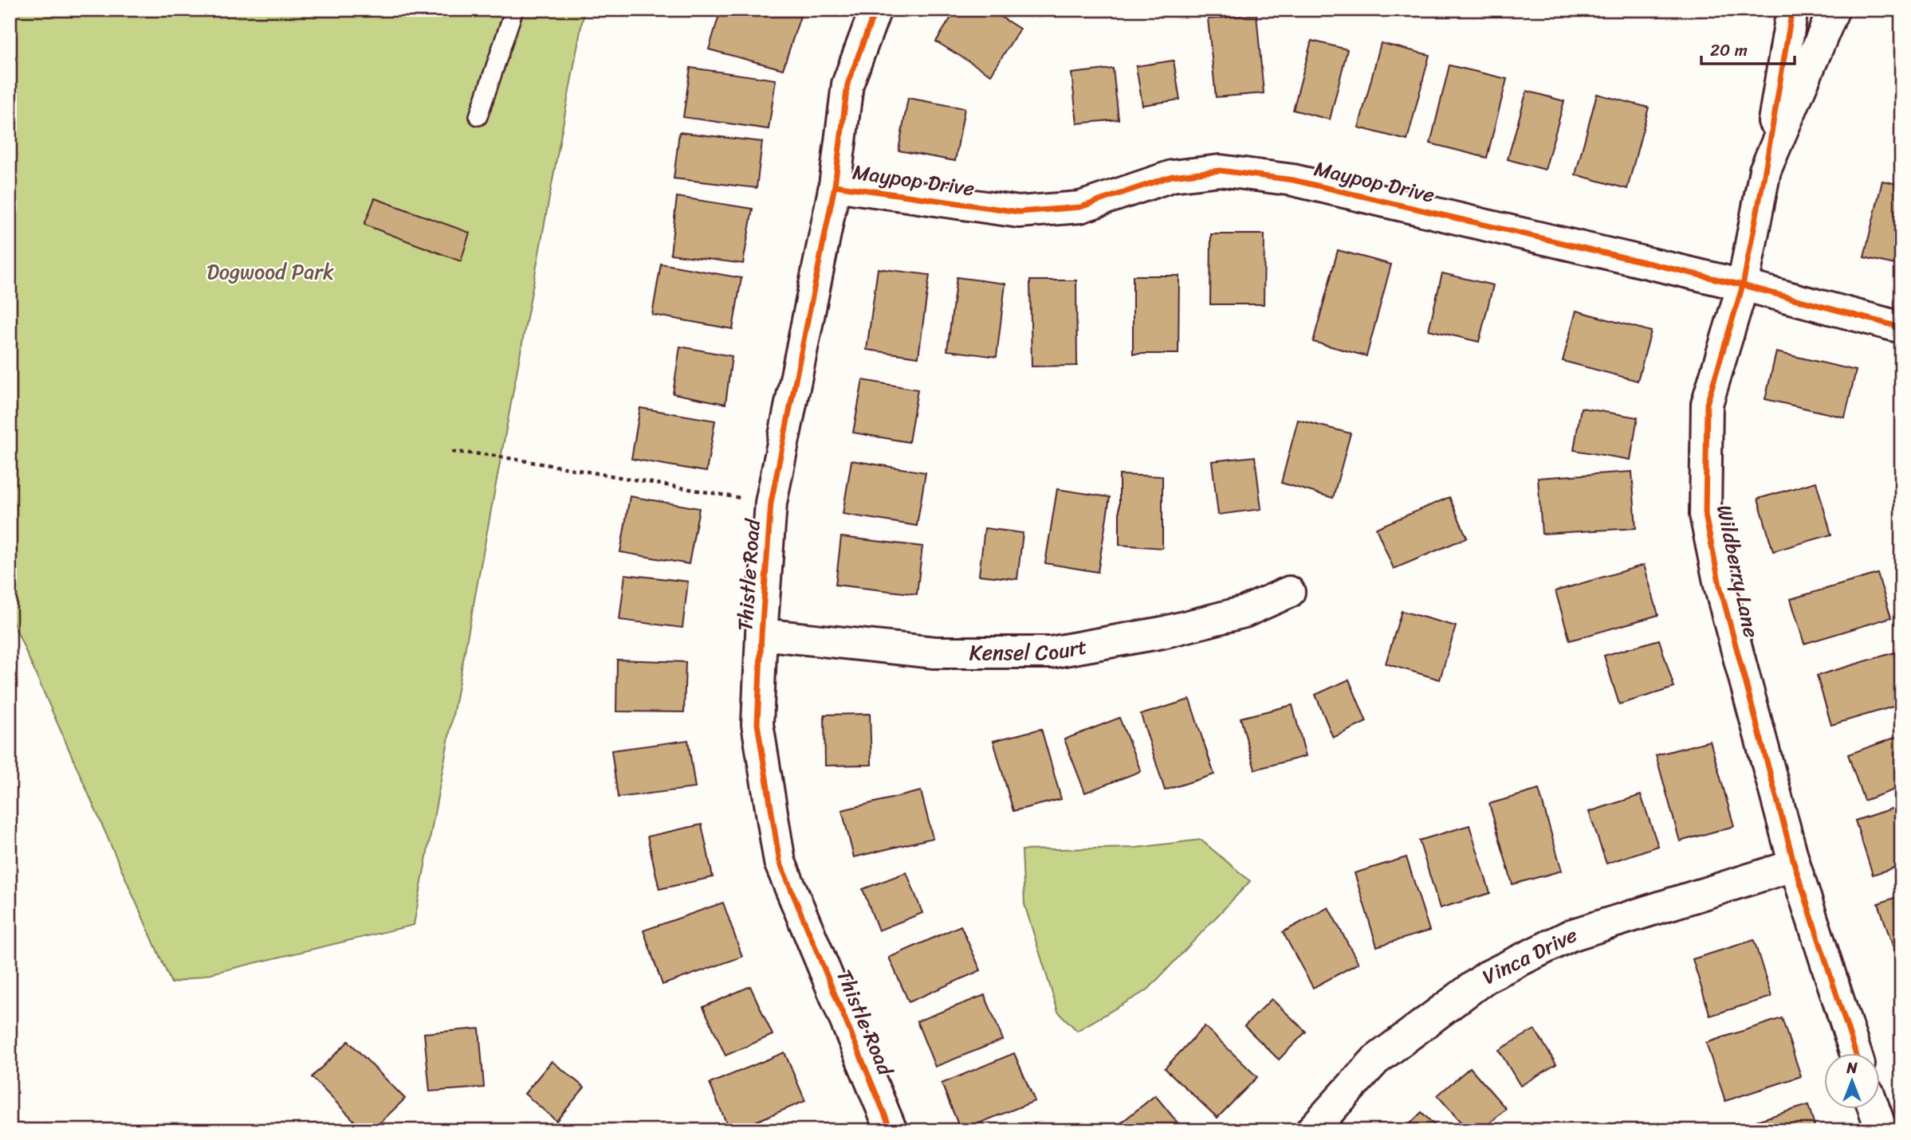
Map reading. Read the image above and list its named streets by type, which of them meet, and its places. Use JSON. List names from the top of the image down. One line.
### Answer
{"streets":{"street":["Maypop Drive","Wildberry Lane","Thistle Road","Kensel Court","Vinca Drive"]},"crossings":[["Maypop Drive","Wildberry Lane"],["Maypop Drive","Thistle Road"],["Wildberry Lane","Vinca Drive"],["Thistle Road","Kensel Court"]],"parks":["Dogwood Park"],"scale_bar":"20 m","north":"top"}
